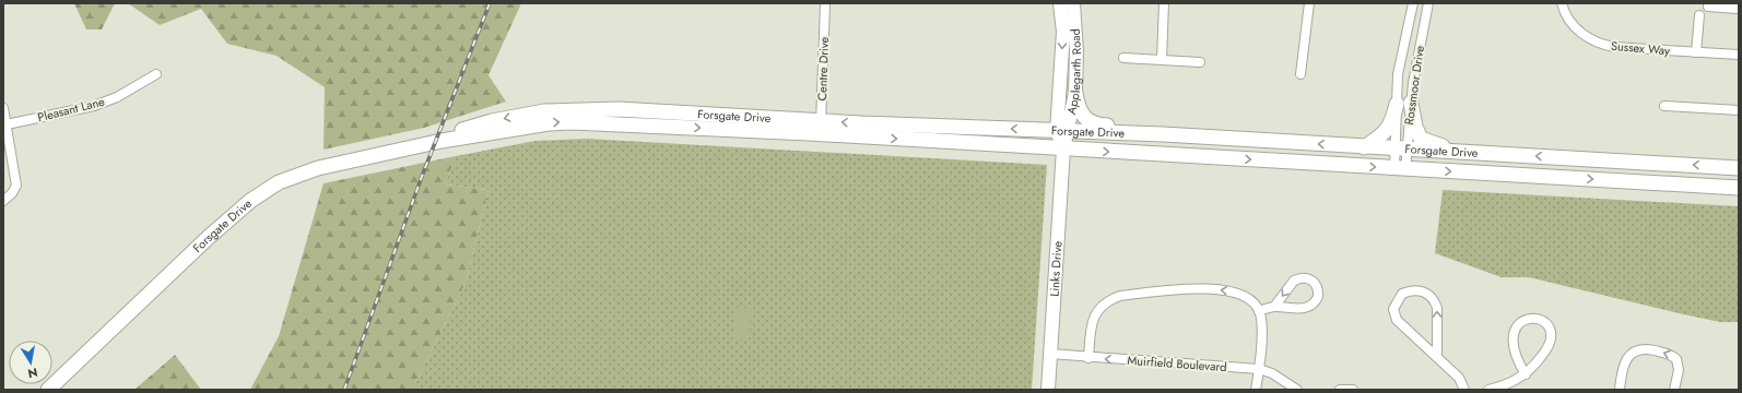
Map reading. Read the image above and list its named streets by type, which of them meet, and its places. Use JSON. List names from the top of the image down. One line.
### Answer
{"streets":{"main road":["Applegarth Road","Forsgate Drive","Links Drive"],"street":["Sussex Way","Centre Drive","Rossmoor Drive","Pleasant Lane","Muirfield Boulevard"]},"crossings":[["Centre Drive","Forsgate Drive"],["Applegarth Road","Forsgate Drive"],["Applegarth Road","Links Drive"],["Rossmoor Drive","Forsgate Drive"],["Forsgate Drive","Links Drive"],["Links Drive","Muirfield Boulevard"]],"one_way":["Muirfield Boulevard"],"north":"bottom"}
